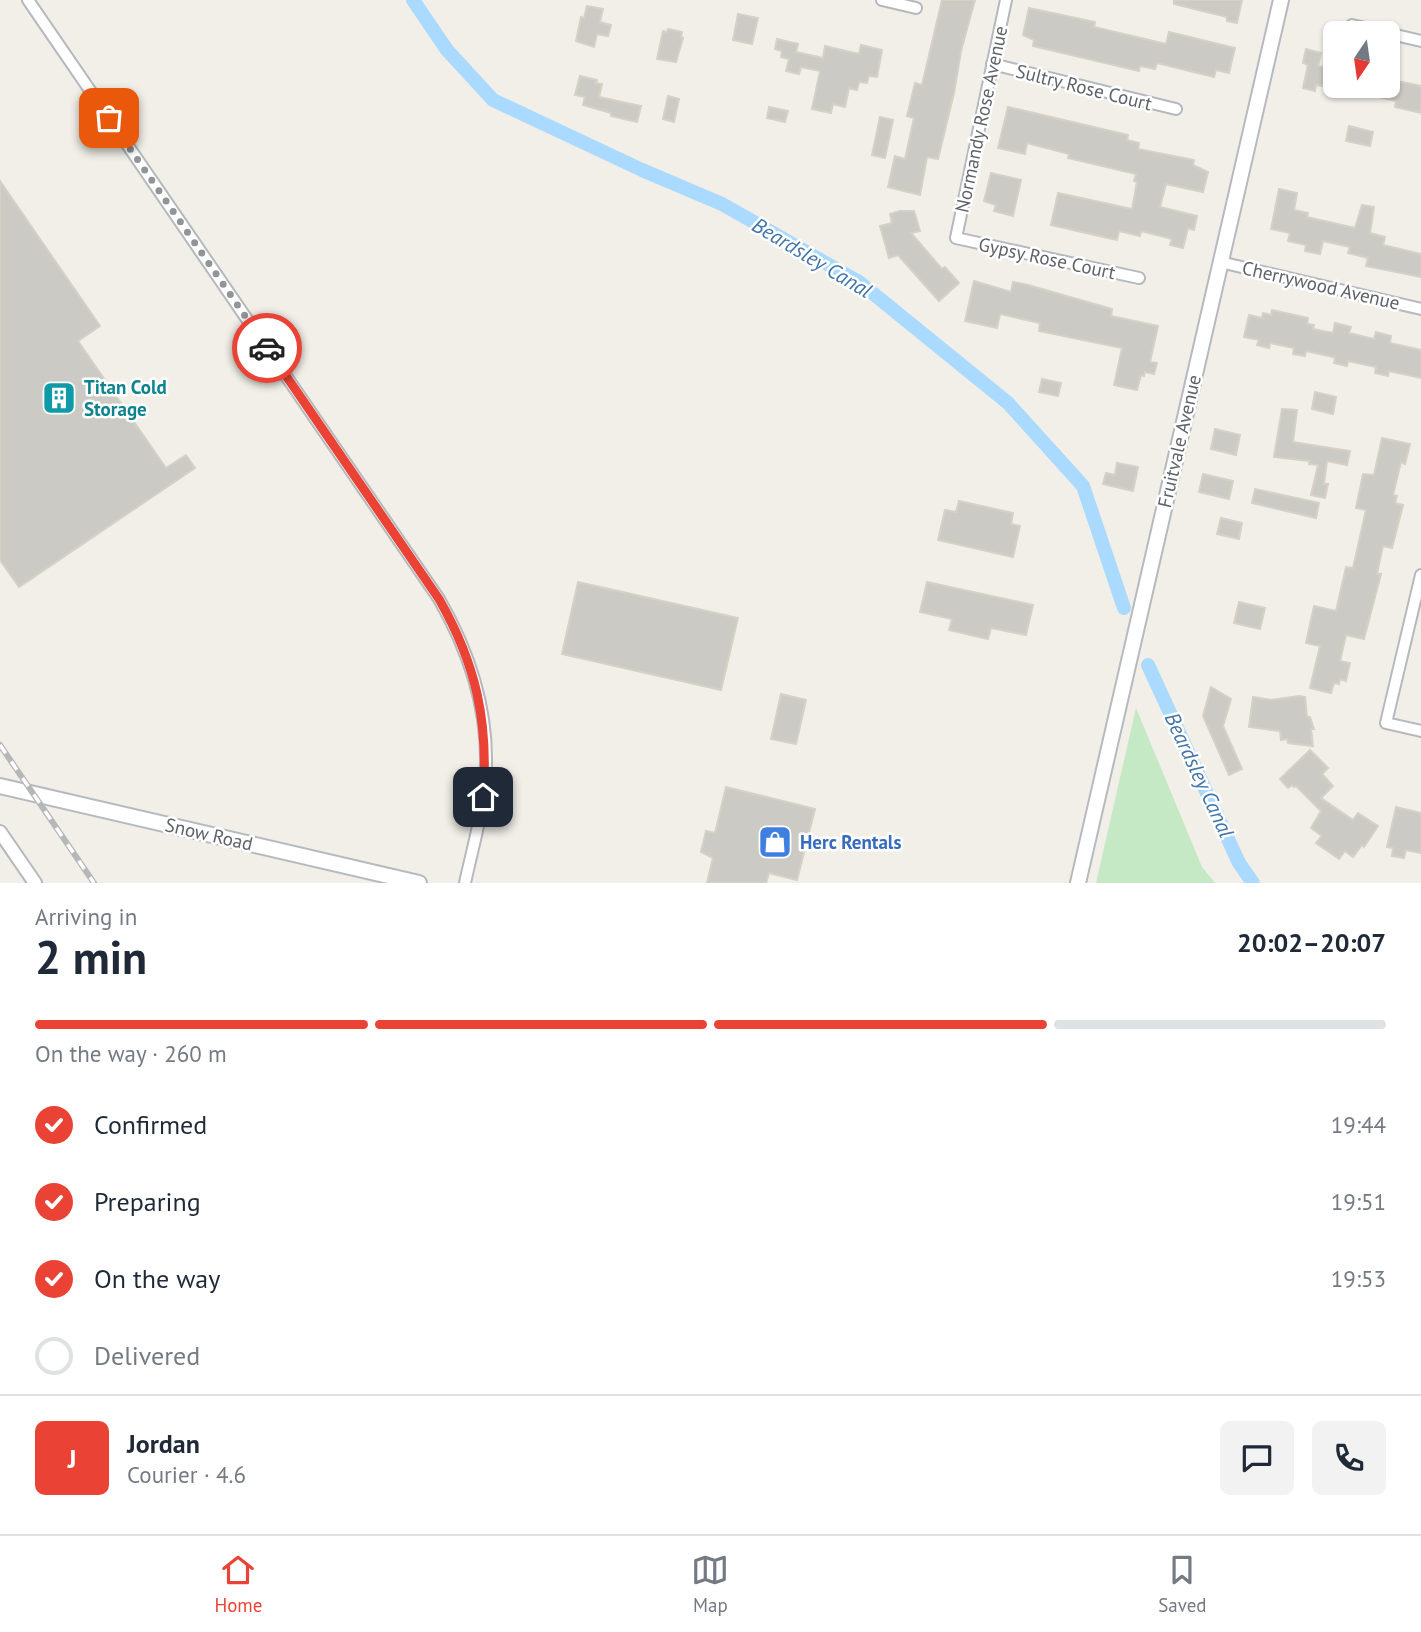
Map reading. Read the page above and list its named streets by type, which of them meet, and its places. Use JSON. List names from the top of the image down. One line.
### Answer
{"streets":{"main road":["Fruitvale Avenue","Snow Road"],"street":["Sultry Rose Court","Normandy Rose Avenue","Gypsy Rose Court","Cherrywood Avenue"]},"crossings":[["Sultry Rose Court","Normandy Rose Avenue"],["Normandy Rose Avenue","Gypsy Rose Court"],["Cherrywood Avenue","Fruitvale Avenue"]],"water":["Beardsley Canal"],"places":{"building":["Titan Cold Storage"],"shop":["Herc Rentals"]},"north":"bottom","page":{"heading":["2 min","Arriving in","20:02–20:07"],"panel":["Jordan","Courier · 4.6"],"bar":"On the way · 260 m","list":[["Confirmed","19:44"],["Preparing","19:51"],["On the way","19:53"],"Delivered"],"round":"J","tabs":["Home","Map","Saved"]}}
